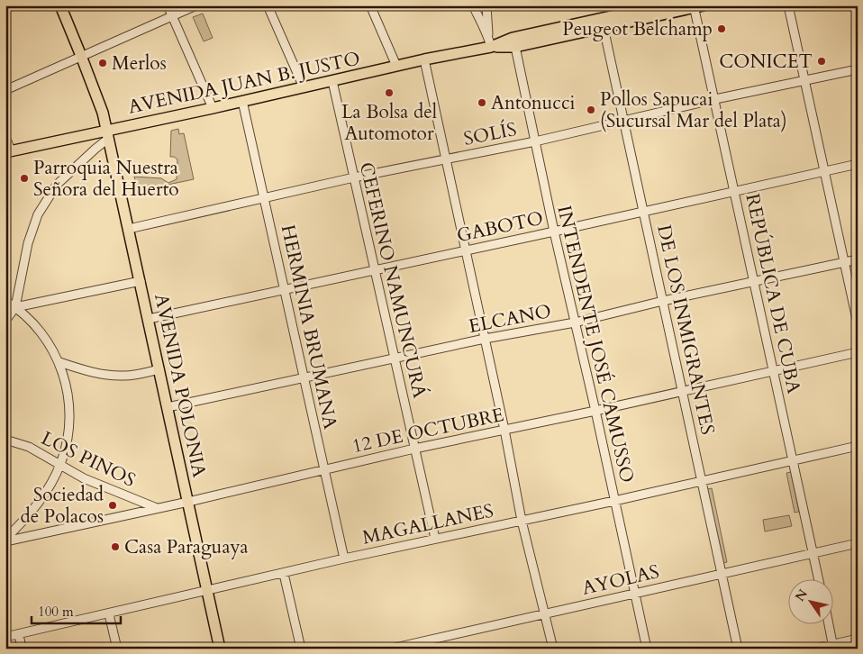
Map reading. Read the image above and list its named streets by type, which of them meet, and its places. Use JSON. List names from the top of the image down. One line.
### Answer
{"streets":{"main road":["AVENIDA JUAN B. JUSTO","AVENIDA POLONIA"],"street":["SOLÍS","GABOTO","CEFERINO NAMUNCURÁ","REPÚBLICA DE CUBA","ELCANO","HERMINIA BRUMANA","DE LOS INMIGRANTES","INTENDENTE JOSÉ CAMUSSO","12 DE OCTUBRE","LOS PINOS","MAGALLANES","AYOLAS"]},"crossings":[["AVENIDA JUAN B. JUSTO","CEFERINO NAMUNCURÁ"],["AVENIDA JUAN B. JUSTO","REPÚBLICA DE CUBA"],["AVENIDA JUAN B. JUSTO","HERMINIA BRUMANA"],["AVENIDA JUAN B. JUSTO","DE LOS INMIGRANTES"],["AVENIDA JUAN B. JUSTO","INTENDENTE JOSÉ CAMUSSO"],["AVENIDA JUAN B. JUSTO","AVENIDA POLONIA"],["SOLÍS","CEFERINO NAMUNCURÁ"],["SOLÍS","REPÚBLICA DE CUBA"],["SOLÍS","HERMINIA BRUMANA"],["SOLÍS","DE LOS INMIGRANTES"],["SOLÍS","INTENDENTE JOSÉ CAMUSSO"],["SOLÍS","AVENIDA POLONIA"],["GABOTO","CEFERINO NAMUNCURÁ"],["GABOTO","REPÚBLICA DE CUBA"],["GABOTO","HERMINIA BRUMANA"],["GABOTO","DE LOS INMIGRANTES"],["GABOTO","INTENDENTE JOSÉ CAMUSSO"],["GABOTO","AVENIDA POLONIA"],["CEFERINO NAMUNCURÁ","ELCANO"],["CEFERINO NAMUNCURÁ","12 DE OCTUBRE"],["CEFERINO NAMUNCURÁ","MAGALLANES"],["REPÚBLICA DE CUBA","ELCANO"],["REPÚBLICA DE CUBA","12 DE OCTUBRE"],["REPÚBLICA DE CUBA","MAGALLANES"],["REPÚBLICA DE CUBA","AYOLAS"],["ELCANO","HERMINIA BRUMANA"],["ELCANO","DE LOS INMIGRANTES"],["ELCANO","INTENDENTE JOSÉ CAMUSSO"],["ELCANO","AVENIDA POLONIA"],["HERMINIA BRUMANA","12 DE OCTUBRE"],["HERMINIA BRUMANA","MAGALLANES"],["DE LOS INMIGRANTES","12 DE OCTUBRE"],["DE LOS INMIGRANTES","MAGALLANES"],["DE LOS INMIGRANTES","AYOLAS"],["INTENDENTE JOSÉ CAMUSSO","12 DE OCTUBRE"],["INTENDENTE JOSÉ CAMUSSO","MAGALLANES"],["INTENDENTE JOSÉ CAMUSSO","AYOLAS"],["AVENIDA POLONIA","12 DE OCTUBRE"],["AVENIDA POLONIA","MAGALLANES"],["12 DE OCTUBRE","LOS PINOS"]],"places":["Peugeot Belchamp","CONICET","Merlos","La Bolsa del Automotor","Antonucci","Pollos Sapucai (Sucursal Mar del Plata)","Parroquia Nuestra Señora del Huerto","Sociedad de Polacos","Casa Paraguaya"],"scale_bar":"100 m","north":"top left"}
